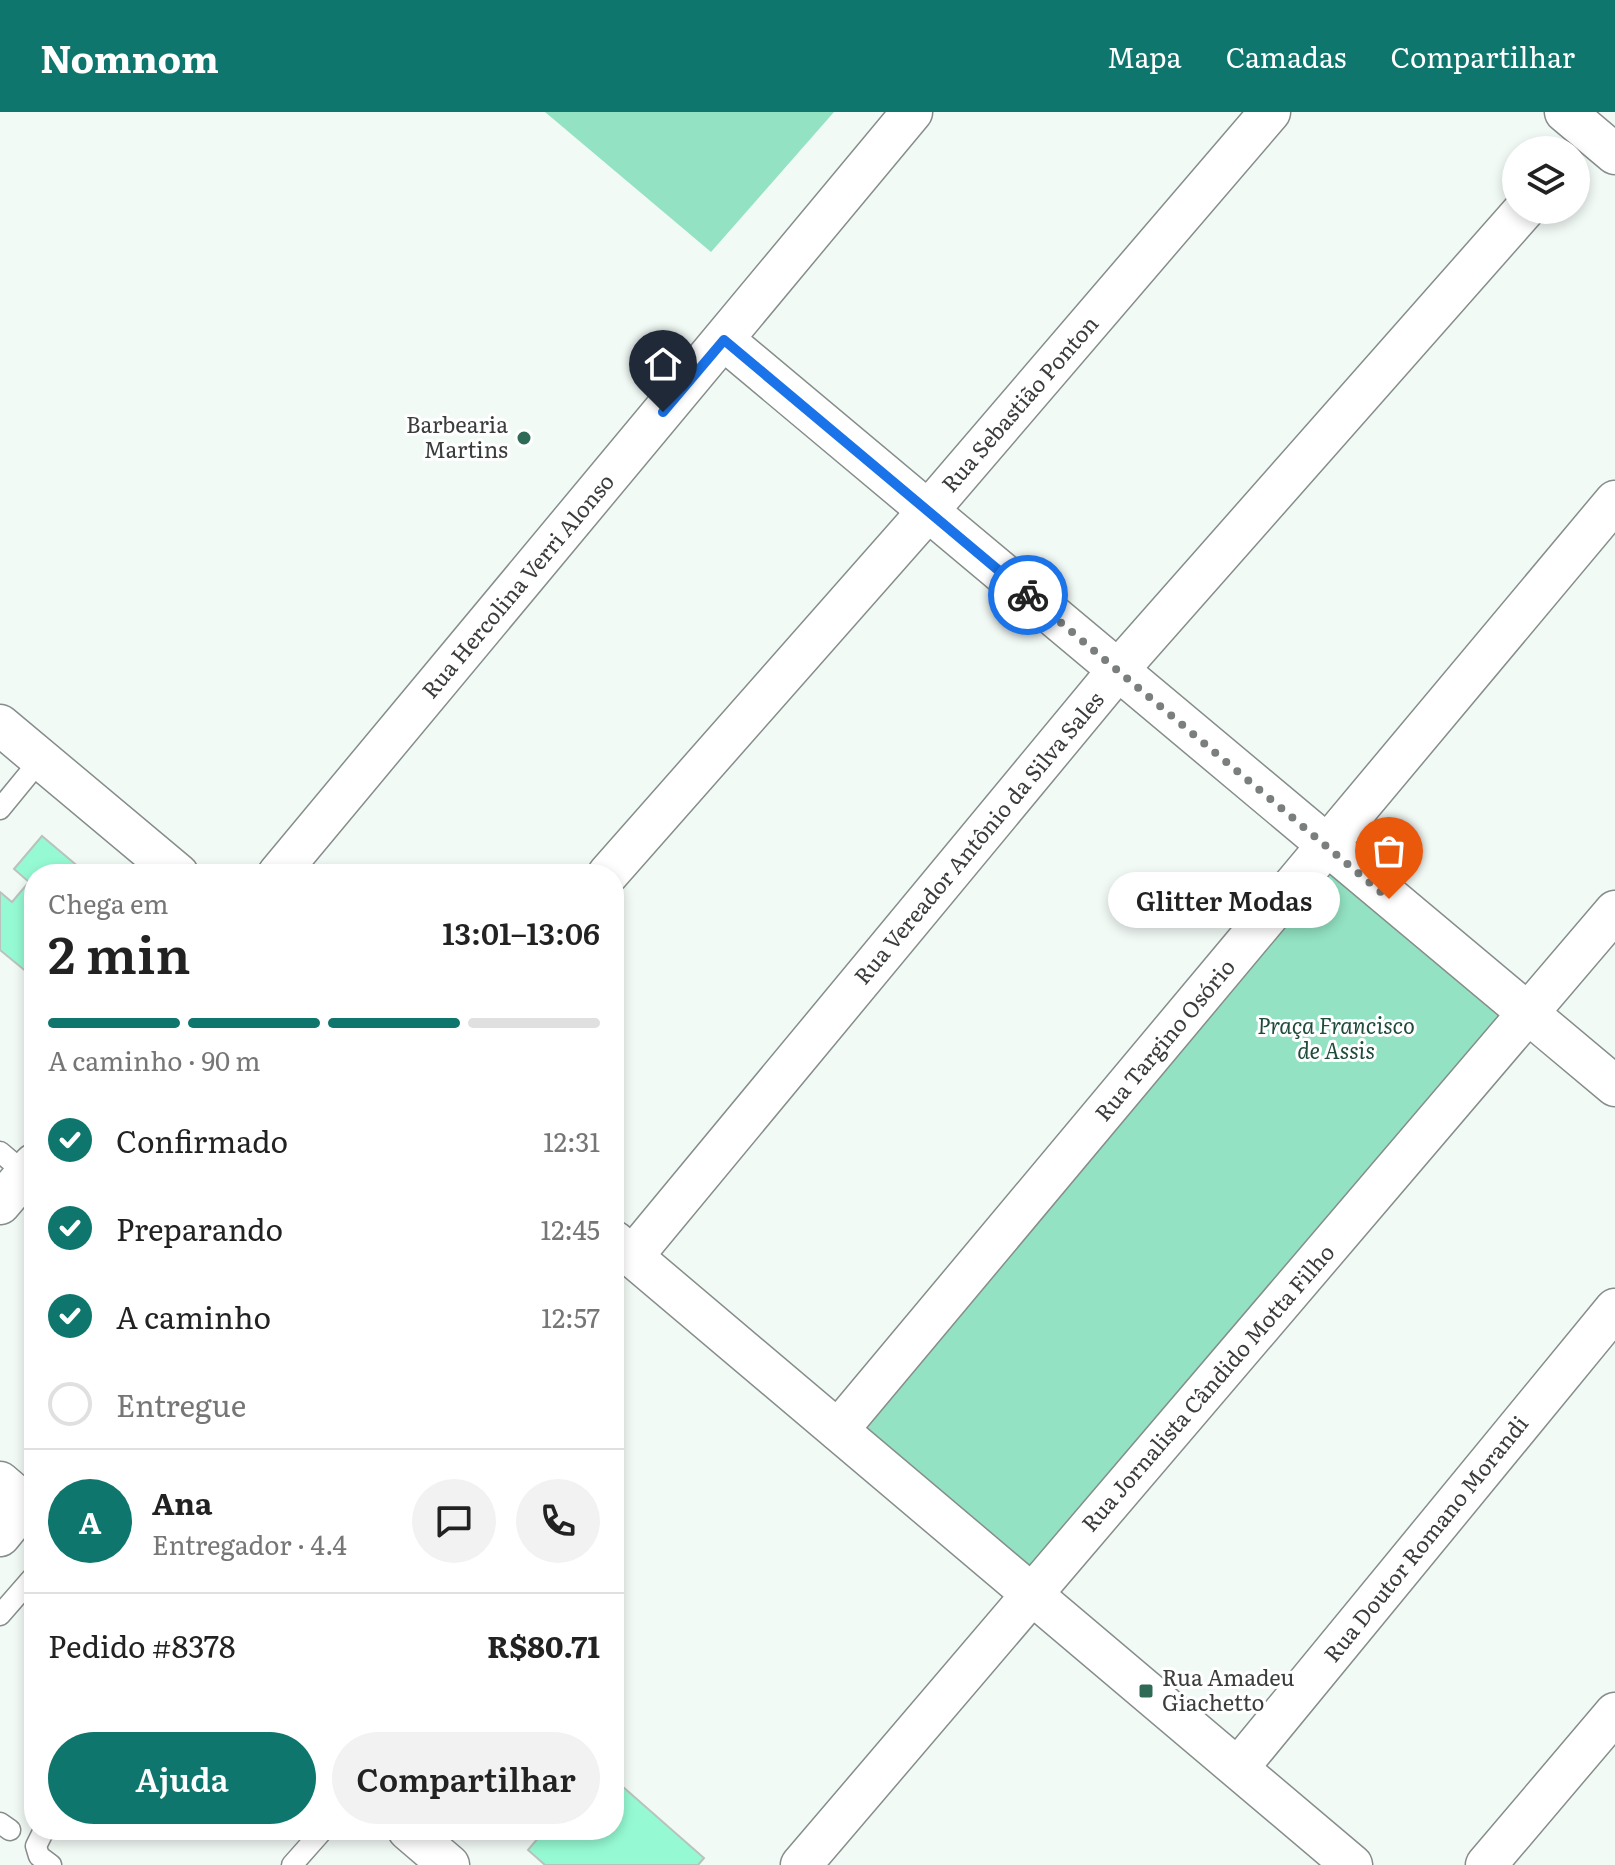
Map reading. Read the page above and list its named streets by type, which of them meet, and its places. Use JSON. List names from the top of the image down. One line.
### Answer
{"streets":{"street":["Rua Sebastião Ponton","Rua Hercolina Verri Alonso","Rua Vereador Antônio da Silva Sales","Rua Targino Osório","Rua Jornalista Cândido Motta Filho","Rua Doutor Romano Morandi"]},"parks":["Praça Francisco de Assis"],"places":{"other":["Barbearia Martins","Glitter Modas"],"transit":["Rua Amadeu Giachetto"]},"page":{"header":"Nomnom","nav":["Mapa","Camadas","Compartilhar"],"heading":["2 min","Chega em","13:01–13:06"],"panel":["Ana","Entregador · 4.4","Pedido #8378","R$80.71"],"bubble":"Glitter Modas","bar":"A caminho · 90 m","list":[["Confirmado","12:31"],["Preparando","12:45"],["A caminho","12:57"],"Entregue"],"round":"A","buttons":["Ajuda","Compartilhar"]}}
